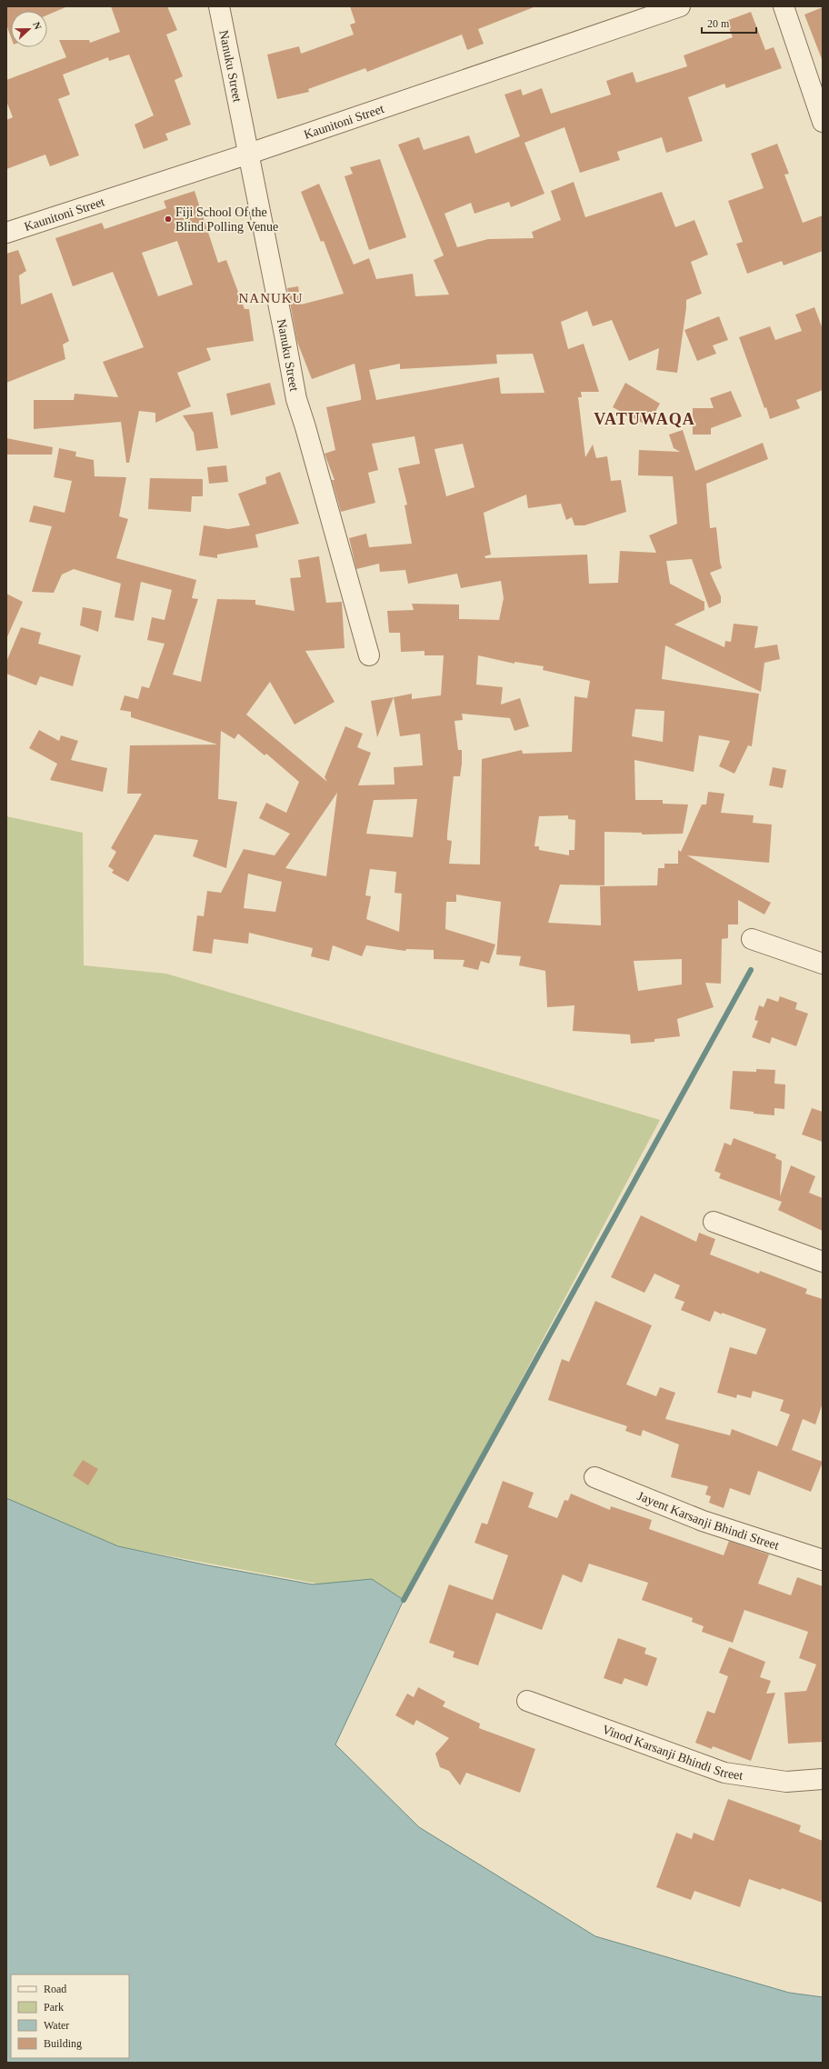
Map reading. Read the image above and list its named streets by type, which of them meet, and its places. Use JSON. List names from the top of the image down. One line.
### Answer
{"streets":{"street":["Nanuku Street","Kaunitoni Street","Jayent Karsanji Bhindi Street","Vinod Karsanji Bhindi Street"]},"crossings":[["Nanuku Street","Kaunitoni Street"]],"districts":["NANUKU","VATUWAQA"],"places":["Fiji School Of the Blind Polling Venue"],"legend":["Road","Park","Water","Building"],"scale_bar":"20 m","north":"right"}
